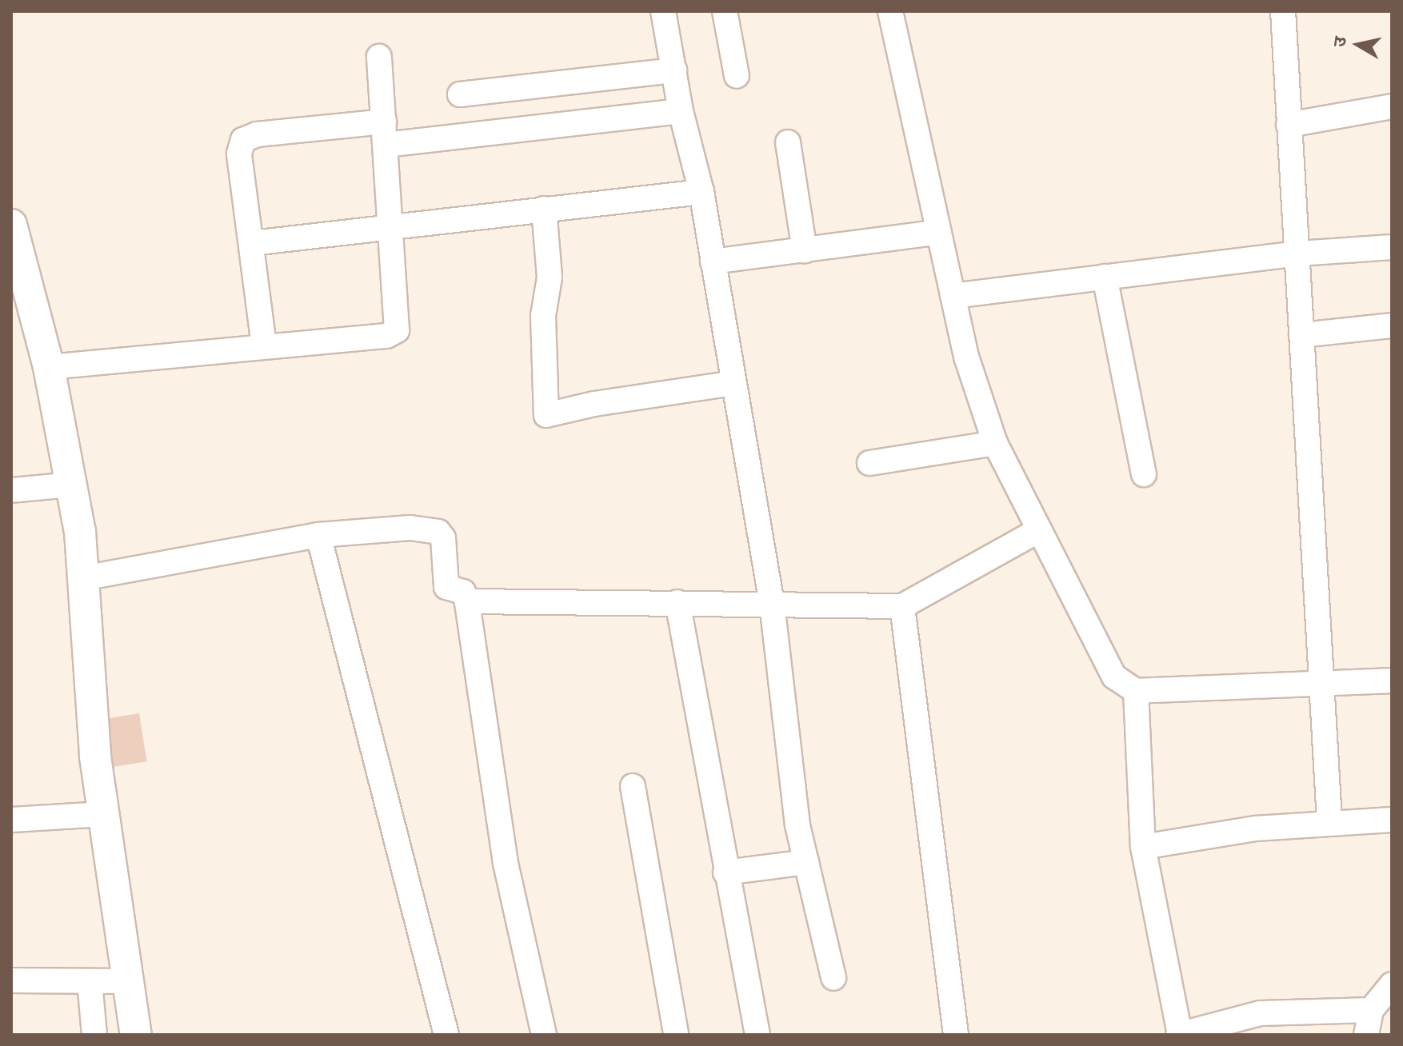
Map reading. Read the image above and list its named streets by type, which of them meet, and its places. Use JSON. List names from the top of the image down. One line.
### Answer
{"north":"left"}
